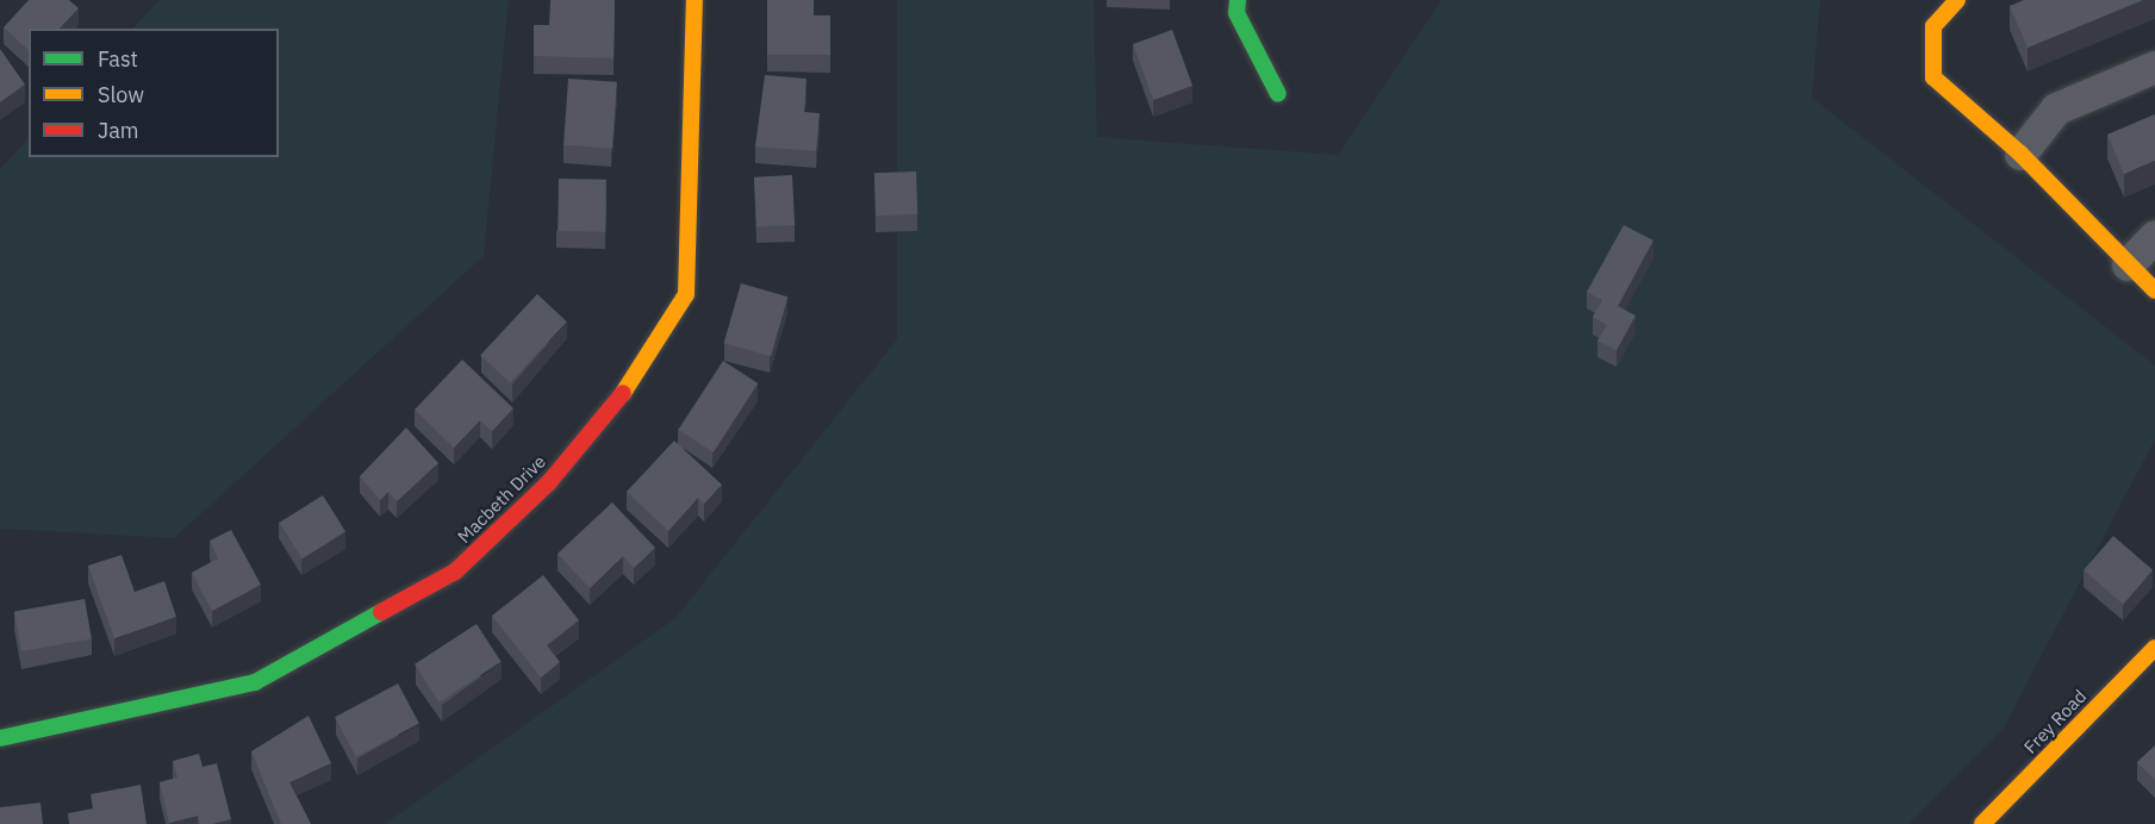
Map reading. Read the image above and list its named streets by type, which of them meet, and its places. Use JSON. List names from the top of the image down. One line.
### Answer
{"streets":{"street":["Macbeth Drive","Frey Road"]},"legend":["Fast","Slow","Jam"]}
